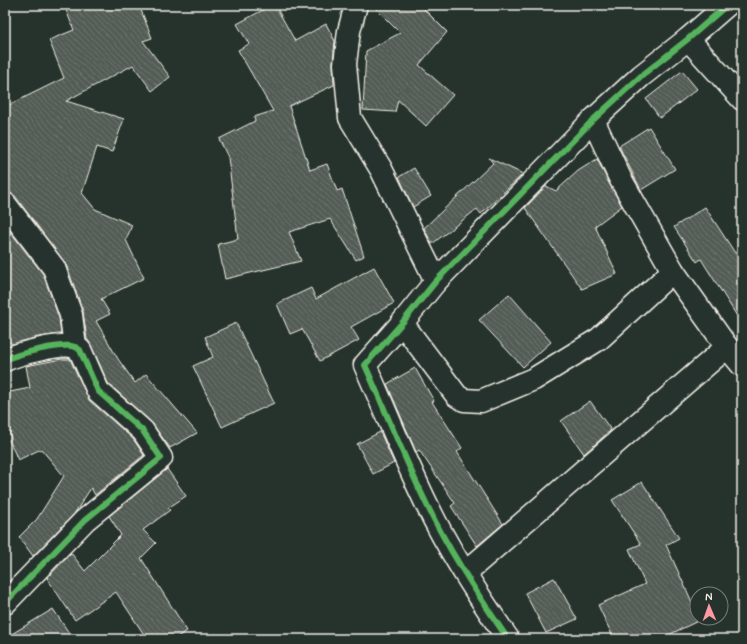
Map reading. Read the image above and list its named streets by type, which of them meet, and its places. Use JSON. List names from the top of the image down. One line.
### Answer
{"north":"top"}
